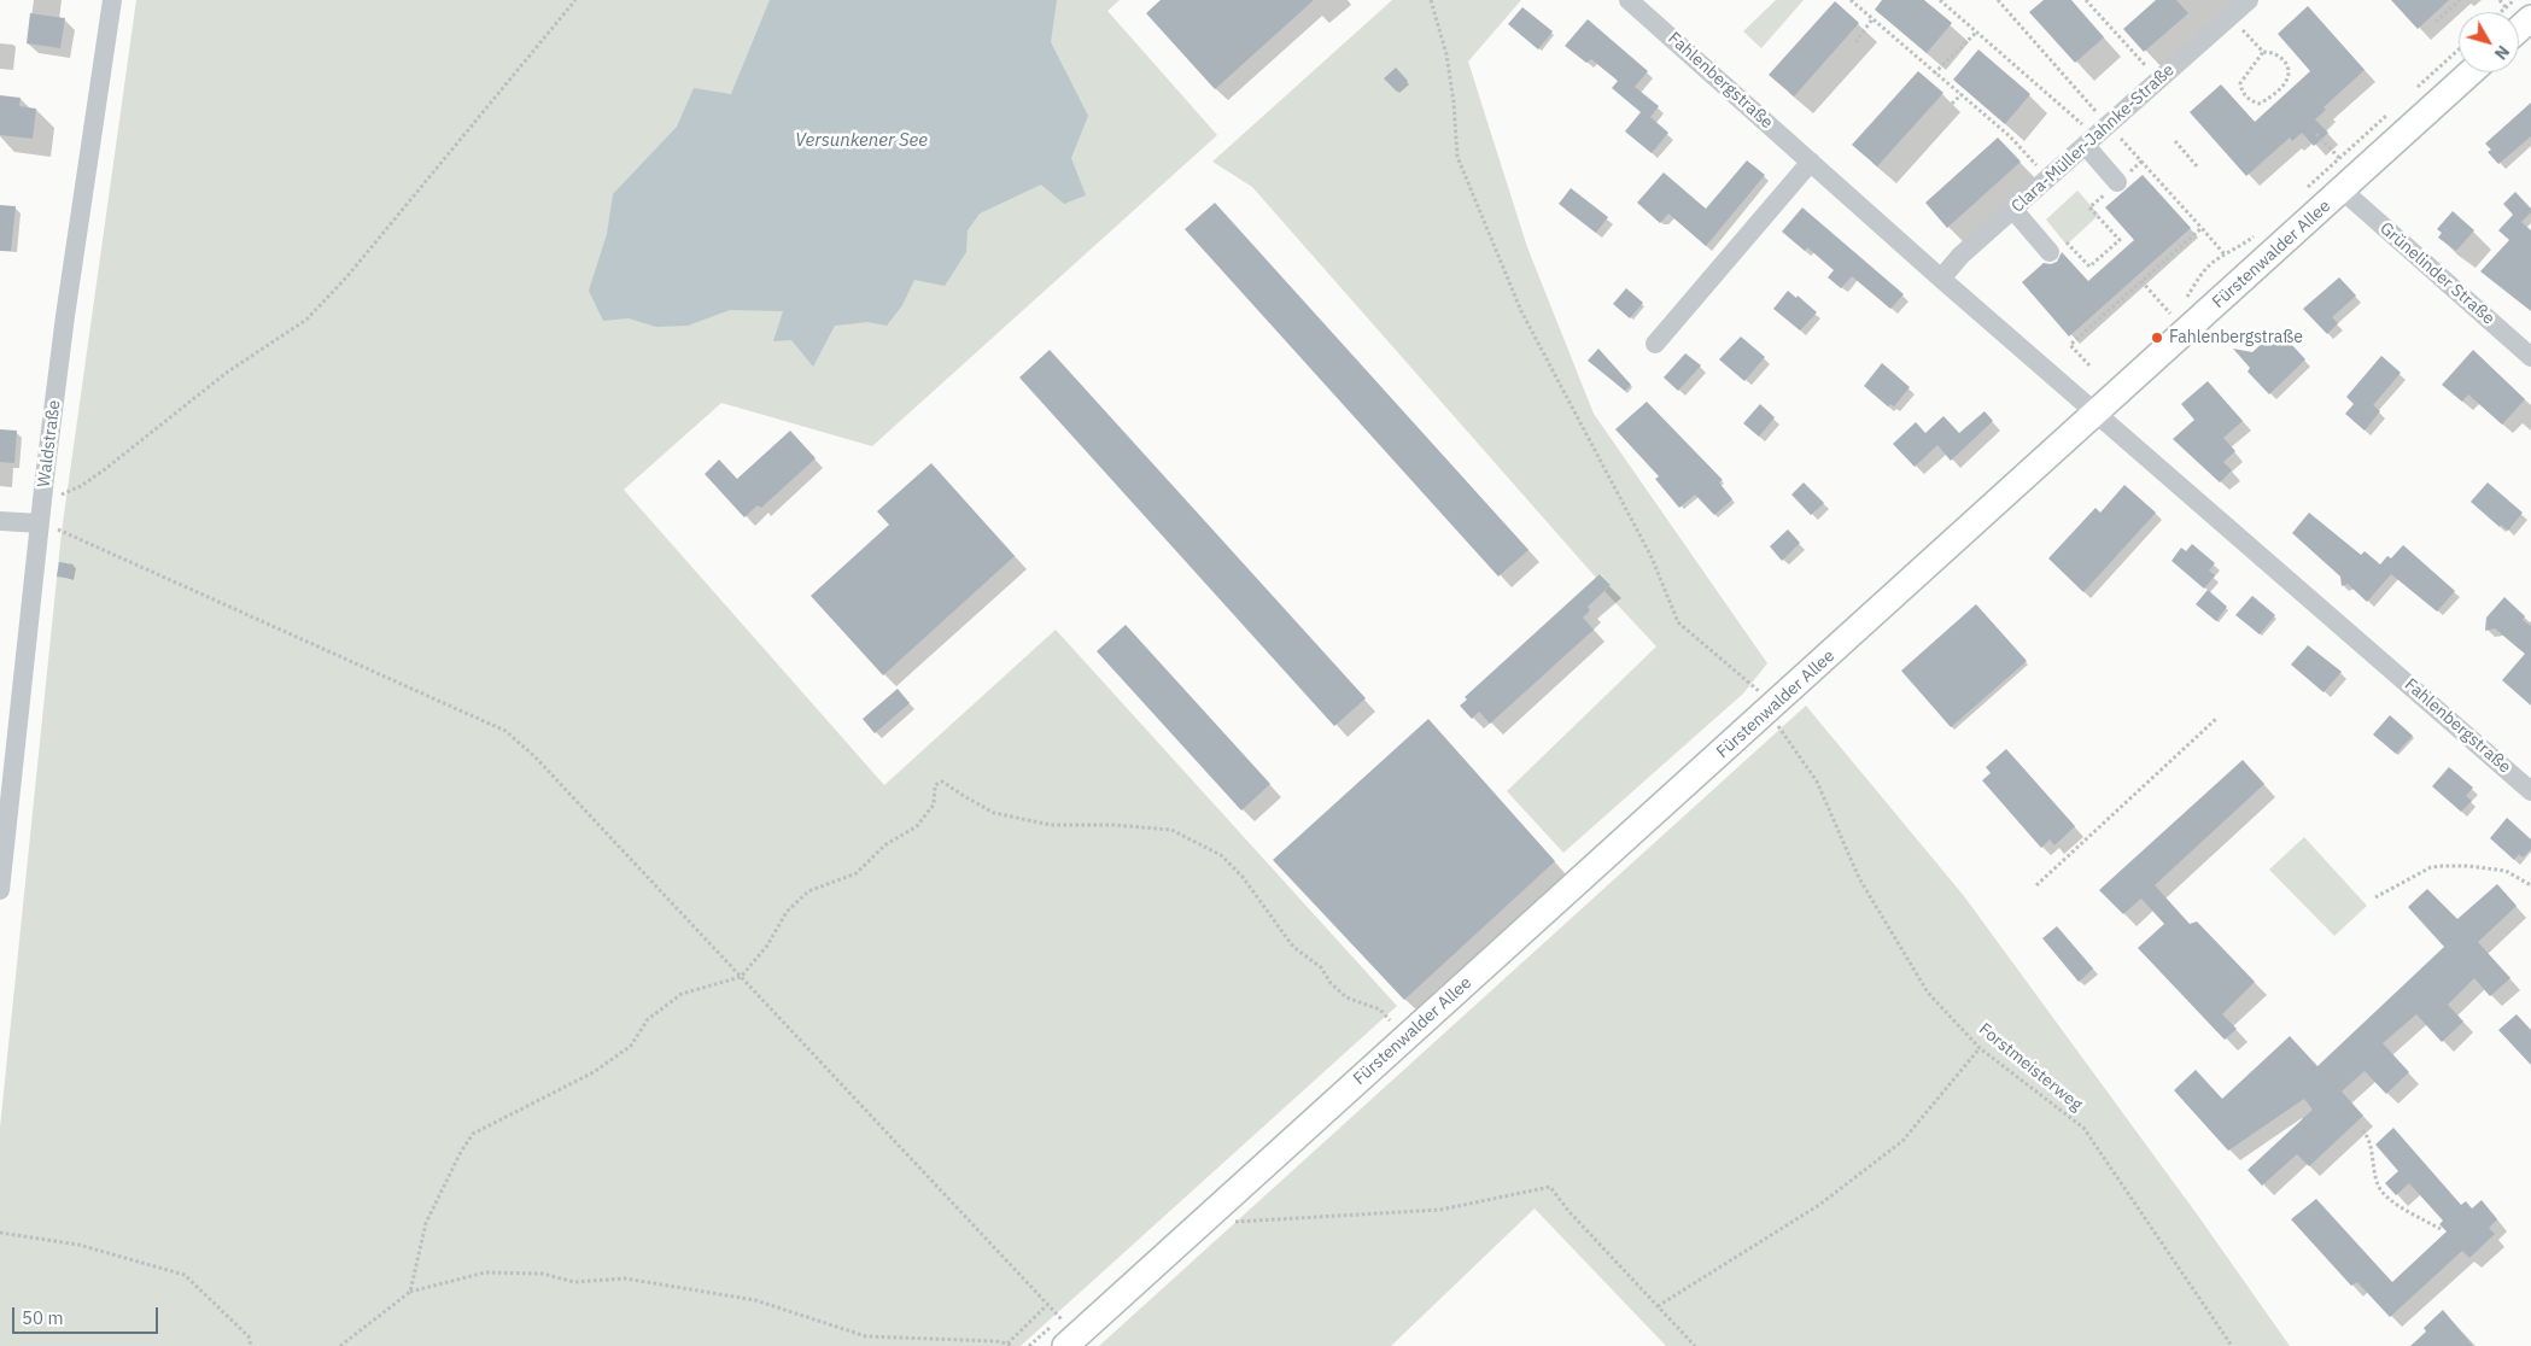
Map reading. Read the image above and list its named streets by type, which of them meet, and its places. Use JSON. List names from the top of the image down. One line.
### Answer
{"streets":{"main road":["Fürstenwalder Allee"],"street":["Fahlenbergstraße","Clara-Müller-Jahnke-Straße","Grünelinder Straße","Waldstraße"],"path":["Forstmeisterweg"]},"crossings":[["Fahlenbergstraße","Clara-Müller-Jahnke-Straße"],["Fahlenbergstraße","Fürstenwalder Allee"],["Fürstenwalder Allee","Grünelinder Straße"],["Fürstenwalder Allee","Forstmeisterweg"]],"water":["Versunkener See"],"places":["Fahlenbergstraße"],"scale_bar":"50 m","north":"bottom right"}
